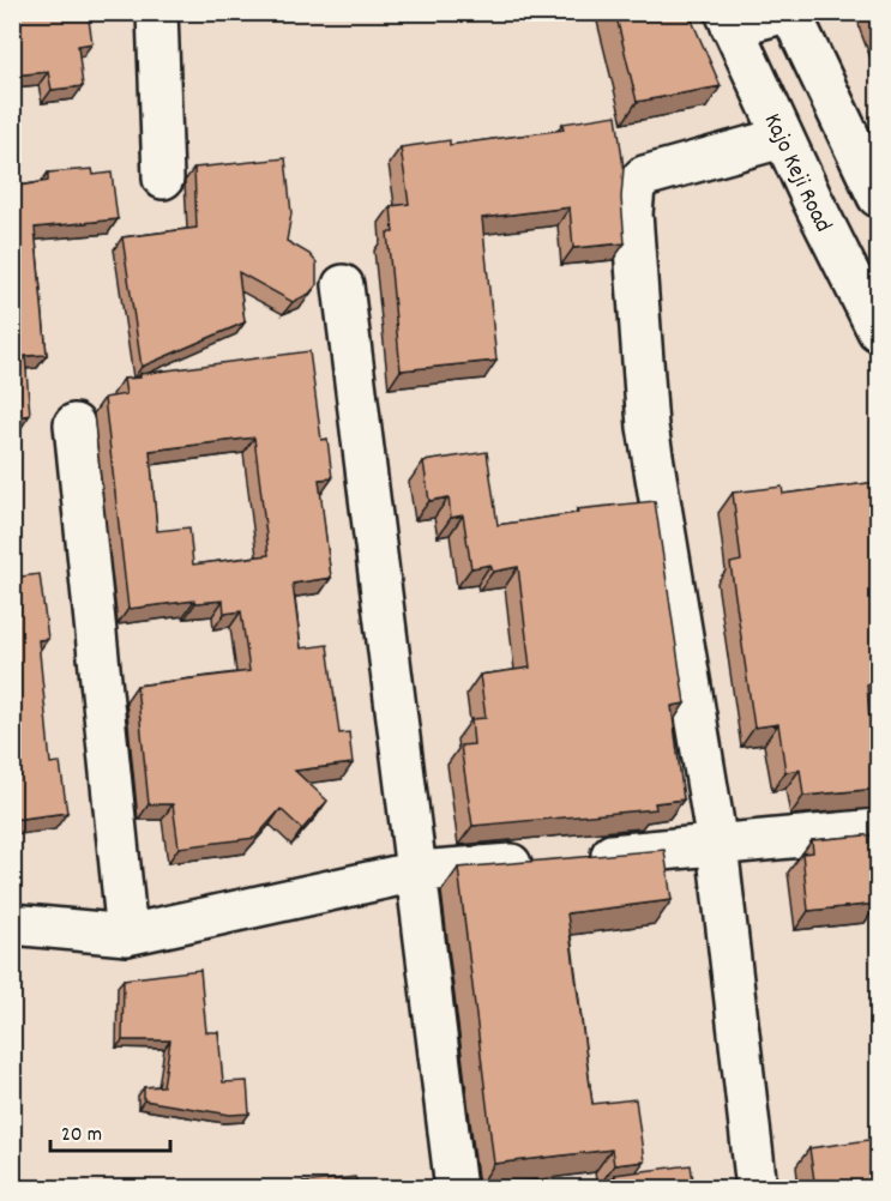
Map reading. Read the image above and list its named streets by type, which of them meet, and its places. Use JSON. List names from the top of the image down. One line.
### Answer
{"streets":{"street":["Kajo Keji Road"]},"scale_bar":"20 m"}
